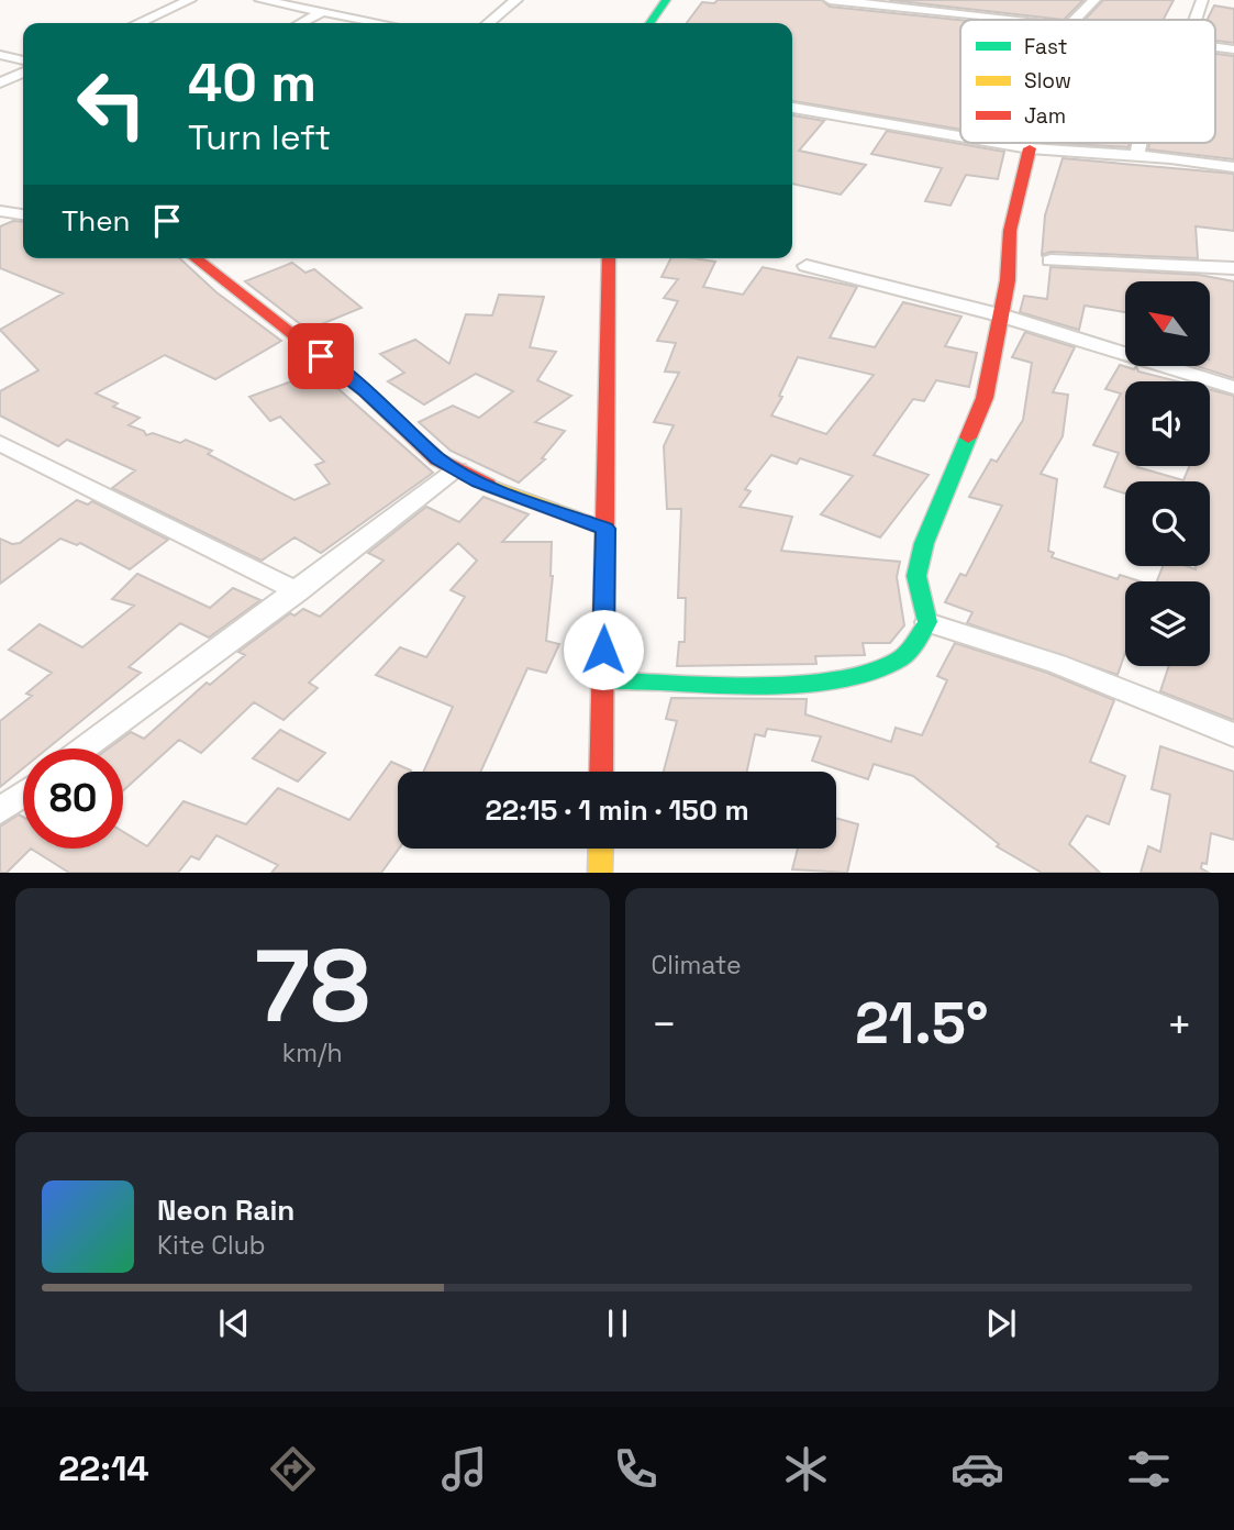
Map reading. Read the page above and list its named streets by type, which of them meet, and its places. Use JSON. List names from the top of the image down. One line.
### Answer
{"legend":["Fast","Slow","Jam"],"north":"top left","page":{"turn":["40 m","Turn left"],"then":"Then","limit":"80","trip":"22:15 · 1 min · 150 m","tile":[["78","km/h"],"Climate"],"heat":["−","21.5°","+"],"song":["Neon Rain","Kite Club"],"tabs":"22:14"}}
